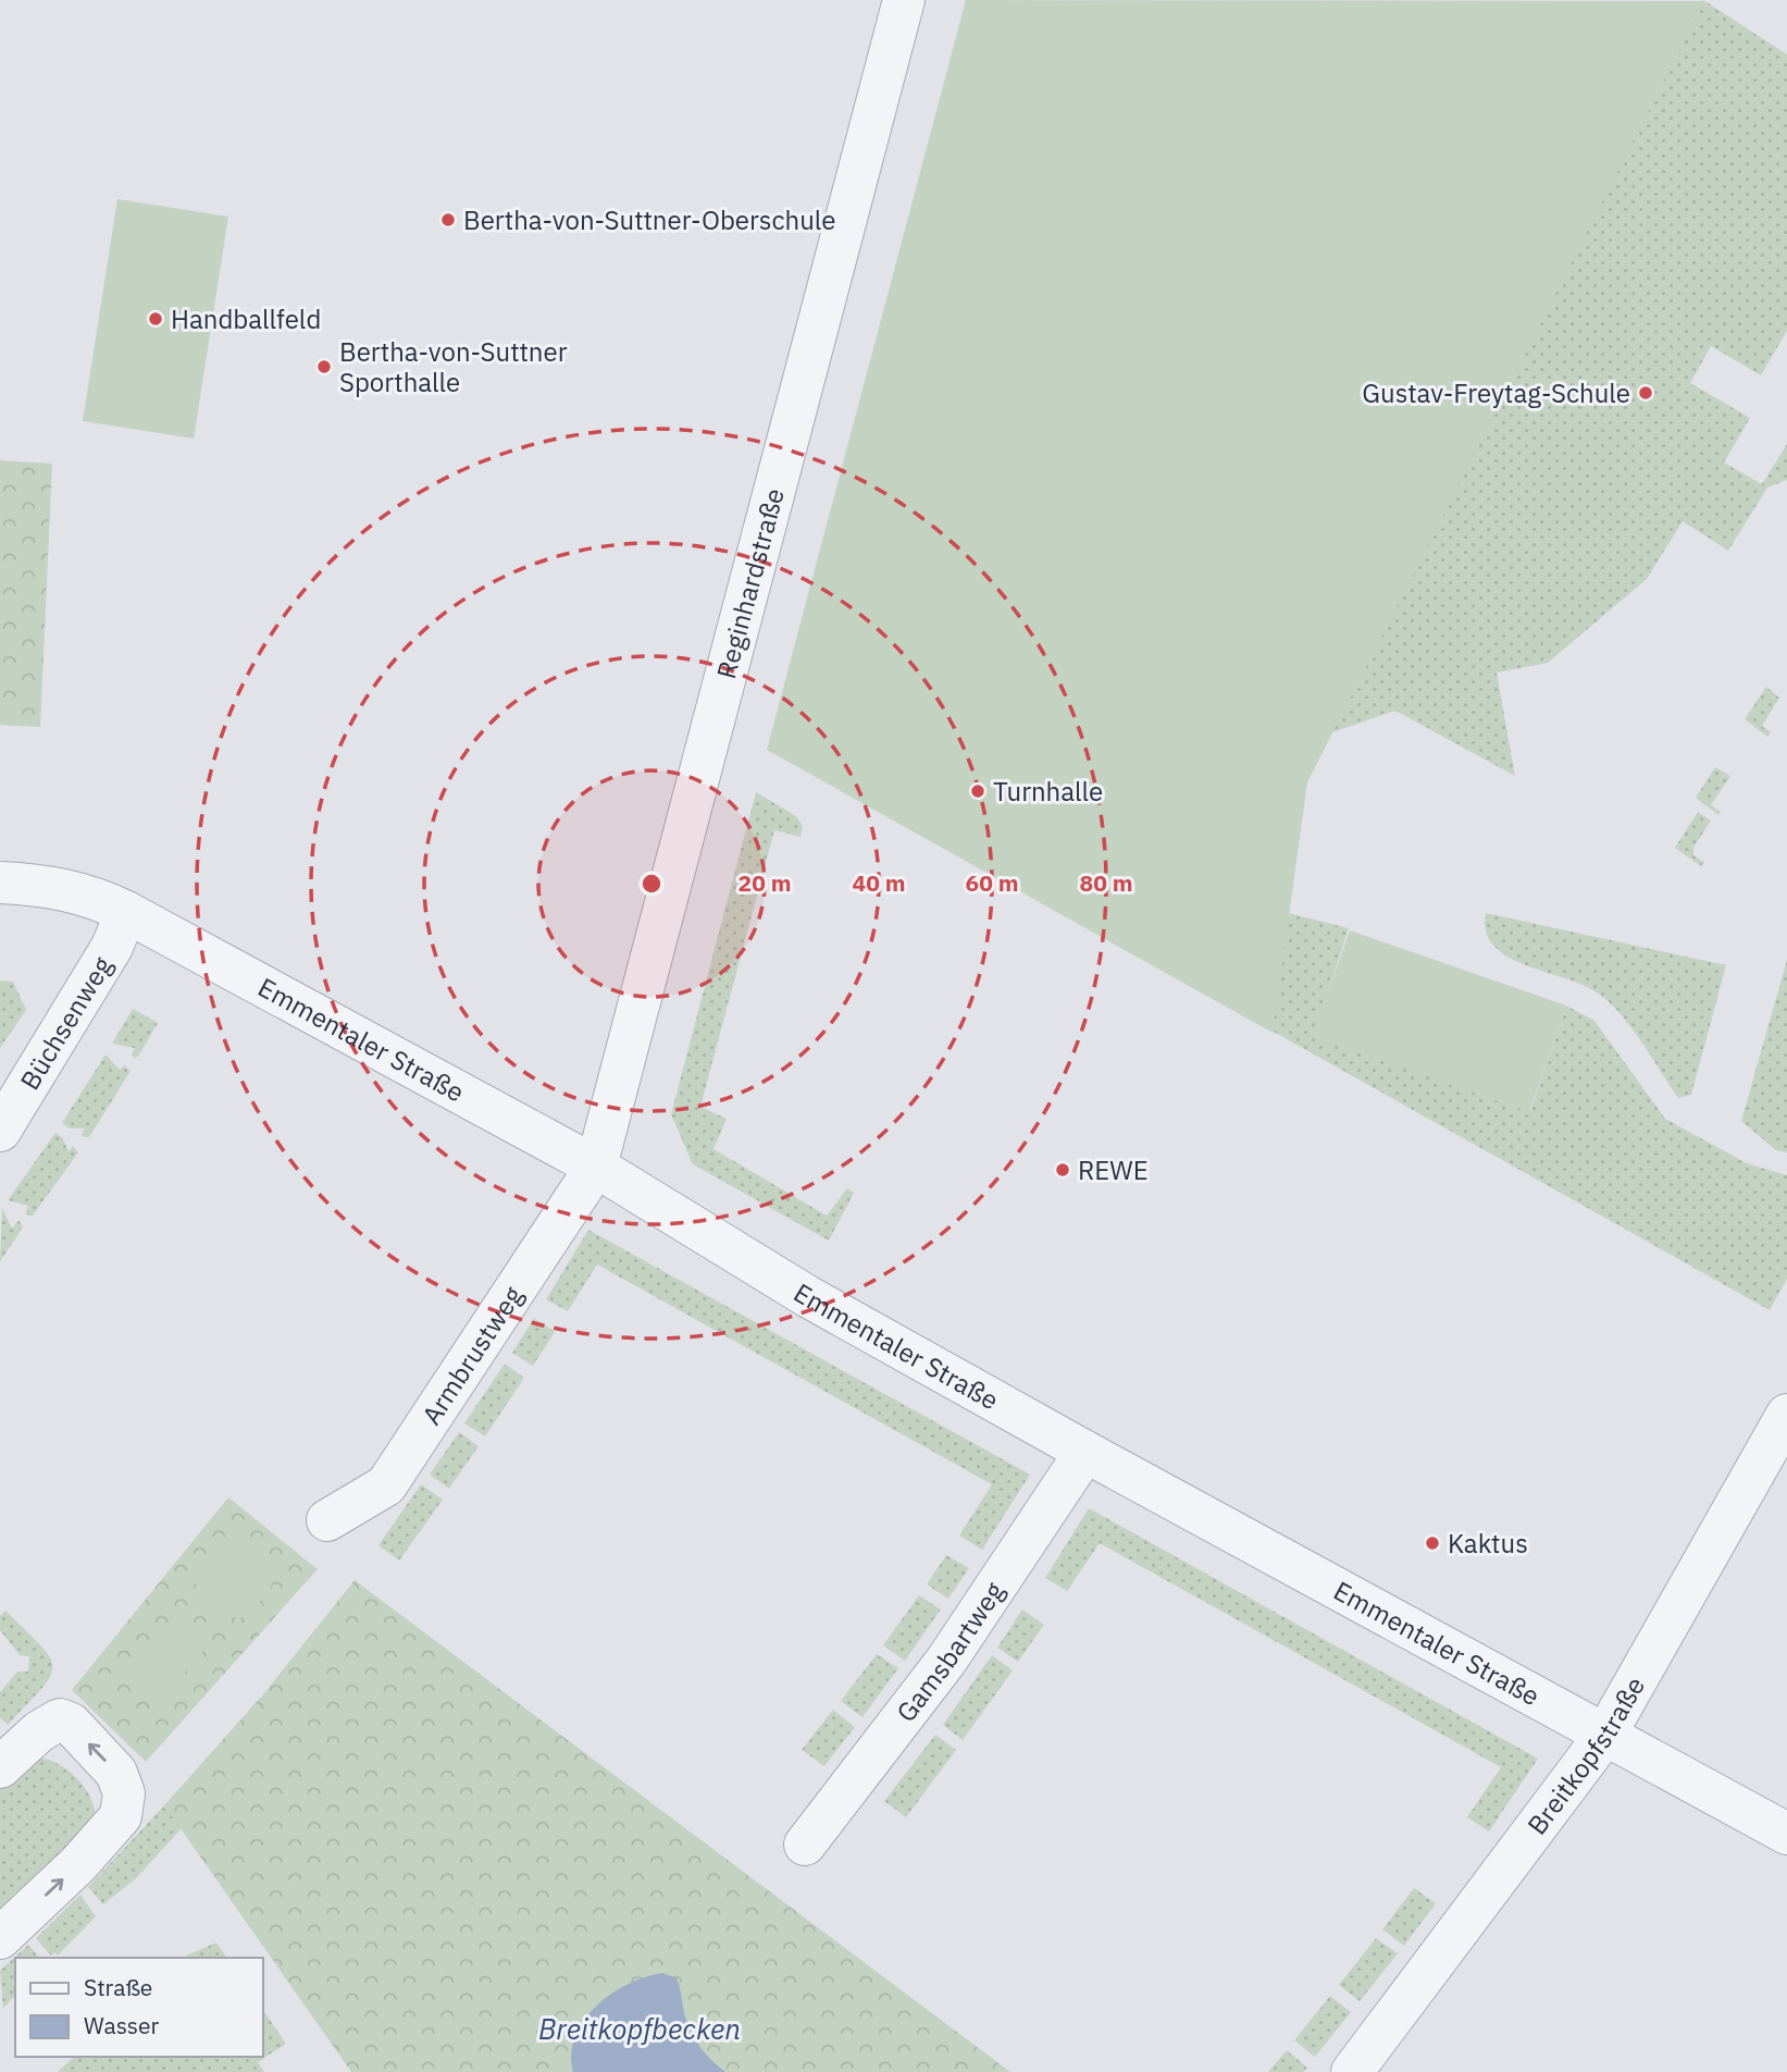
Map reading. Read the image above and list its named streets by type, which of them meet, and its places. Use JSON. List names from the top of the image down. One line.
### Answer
{"streets":{"street":["Reginhardstraße","Büchsenweg","Emmentaler Straße","Armbrustweg","Gamsbartweg","Breitkopfstraße"]},"crossings":[["Reginhardstraße","Emmentaler Straße"],["Reginhardstraße","Armbrustweg"],["Büchsenweg","Emmentaler Straße"],["Emmentaler Straße","Armbrustweg"],["Emmentaler Straße","Gamsbartweg"],["Emmentaler Straße","Breitkopfstraße"]],"water":["Breitkopfbecken"],"places":["Bertha-von-Suttner-Oberschule","Handballfeld","Bertha-von-Suttner Sporthalle","Gustav-Freytag-Schule","Turnhalle","REWE","Kaktus"],"legend":["Straße","Wasser"],"rings":["20 m","40 m","60 m","80 m"]}
